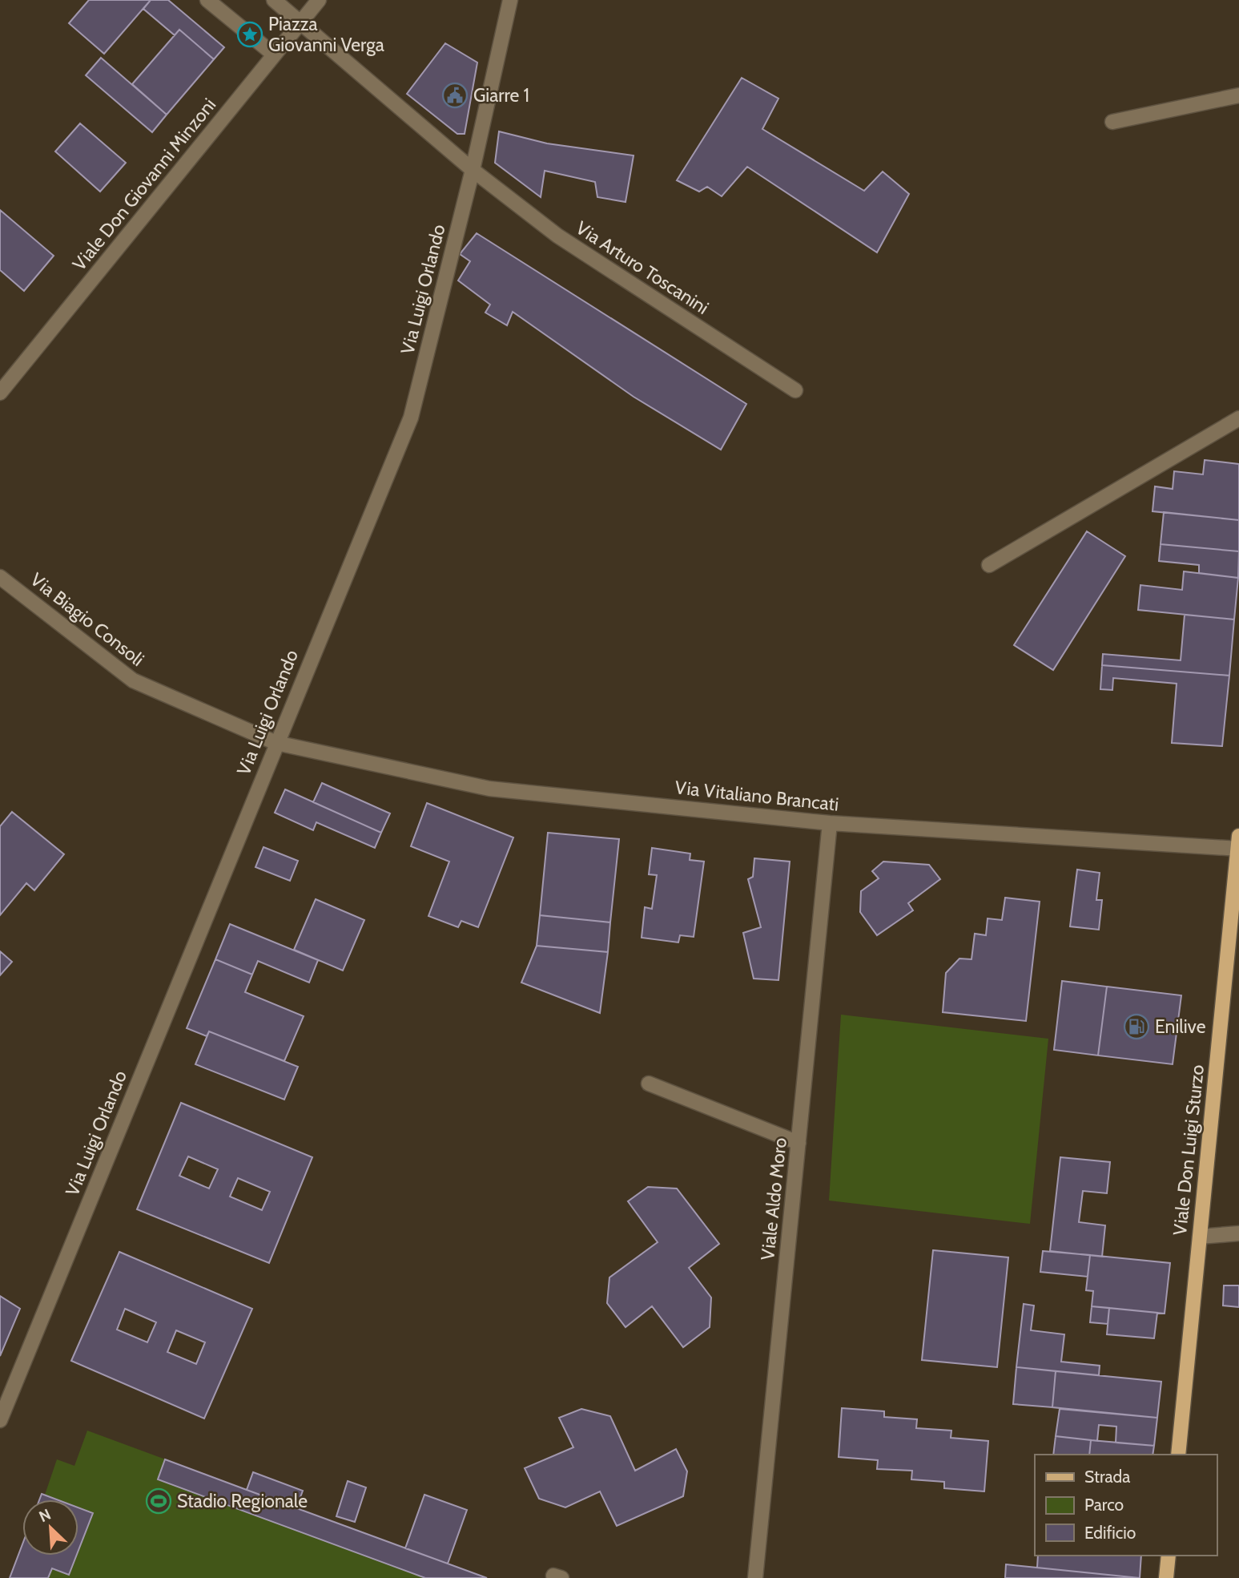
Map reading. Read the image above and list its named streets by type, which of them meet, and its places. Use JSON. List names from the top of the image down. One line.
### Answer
{"streets":{"main road":["Viale Don Luigi Sturzo"],"street":["Viale Don Giovanni Minzoni","Via Arturo Toscanini","Via Luigi Orlando","Via Biagio Consoli","Via Vitaliano Brancati","Viale Aldo Moro"]},"crossings":[["Viale Don Giovanni Minzoni","Via Arturo Toscanini"],["Via Arturo Toscanini","Via Luigi Orlando"],["Via Luigi Orlando","Via Biagio Consoli"],["Via Luigi Orlando","Via Vitaliano Brancati"],["Via Biagio Consoli","Via Vitaliano Brancati"],["Via Vitaliano Brancati","Viale Don Luigi Sturzo"],["Via Vitaliano Brancati","Viale Aldo Moro"]],"places":{"place":["Piazza Giovanni Verga"],"public building":["Giarre 1"],"fuel station":["Enilive"],"sports":["Stadio Regionale"]},"legend":["Strada","Parco","Edificio"],"north":"top left"}
